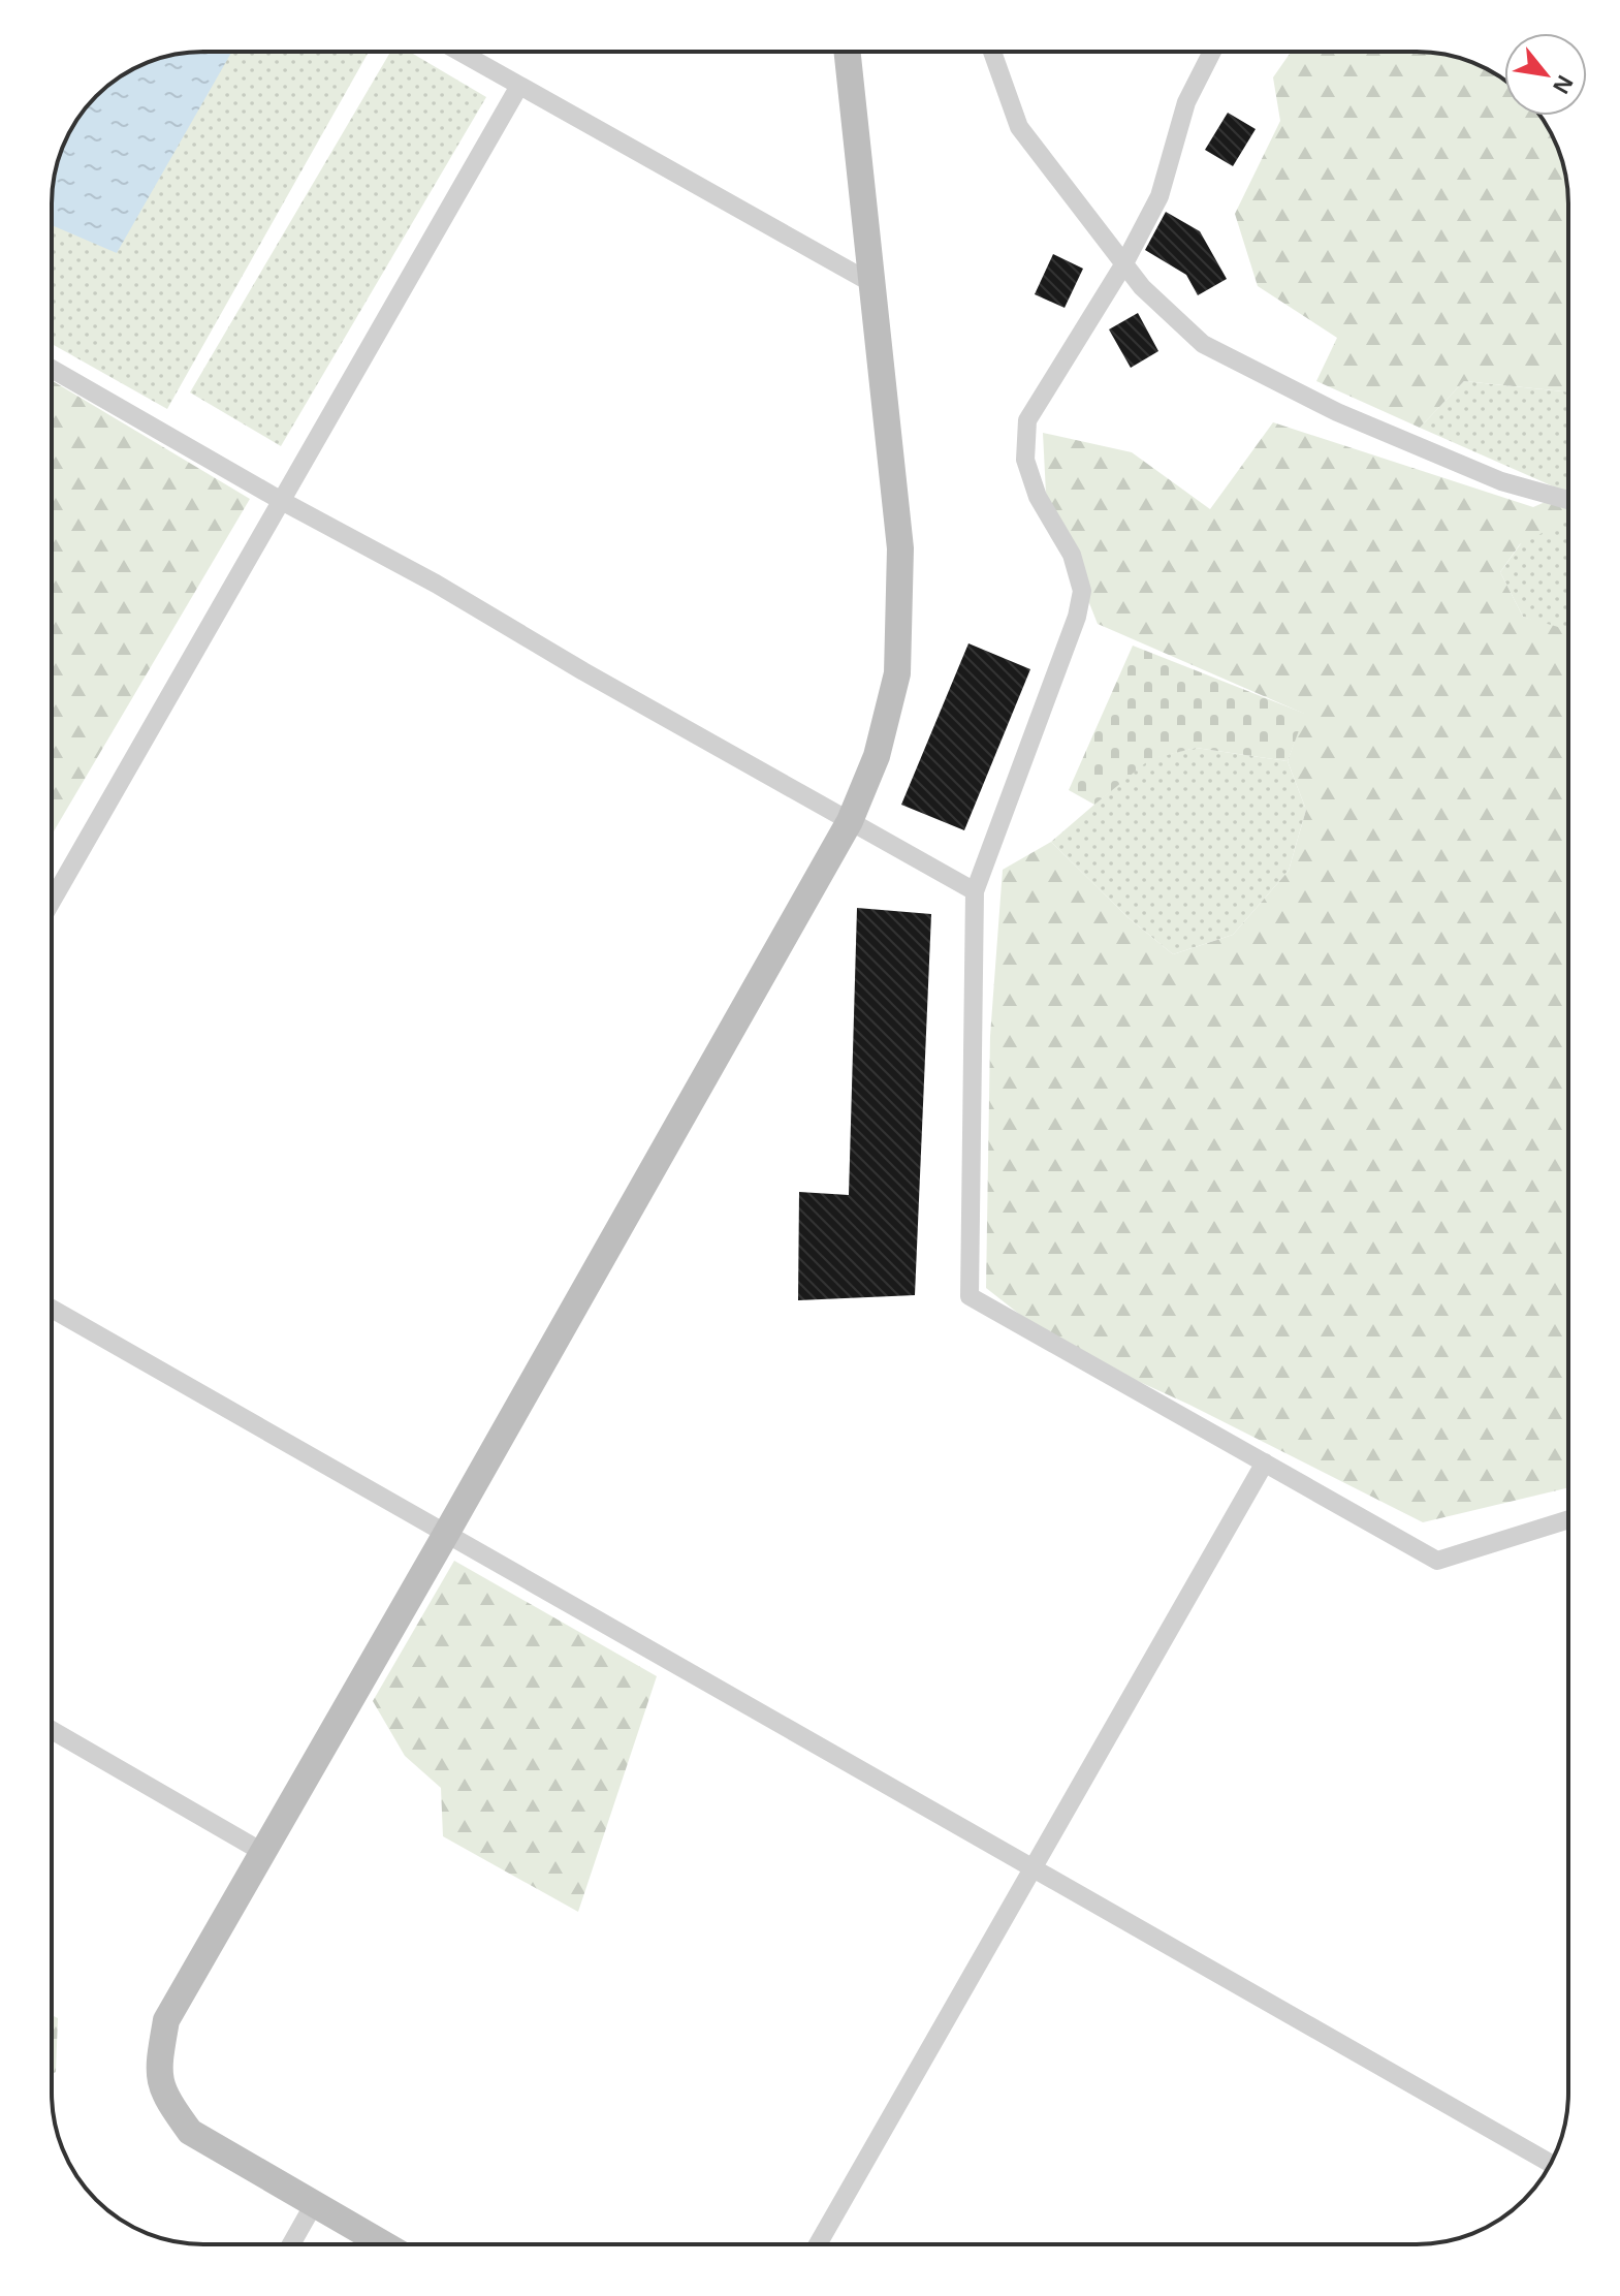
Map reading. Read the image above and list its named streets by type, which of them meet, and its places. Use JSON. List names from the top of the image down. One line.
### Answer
{"north":"bottom right"}
